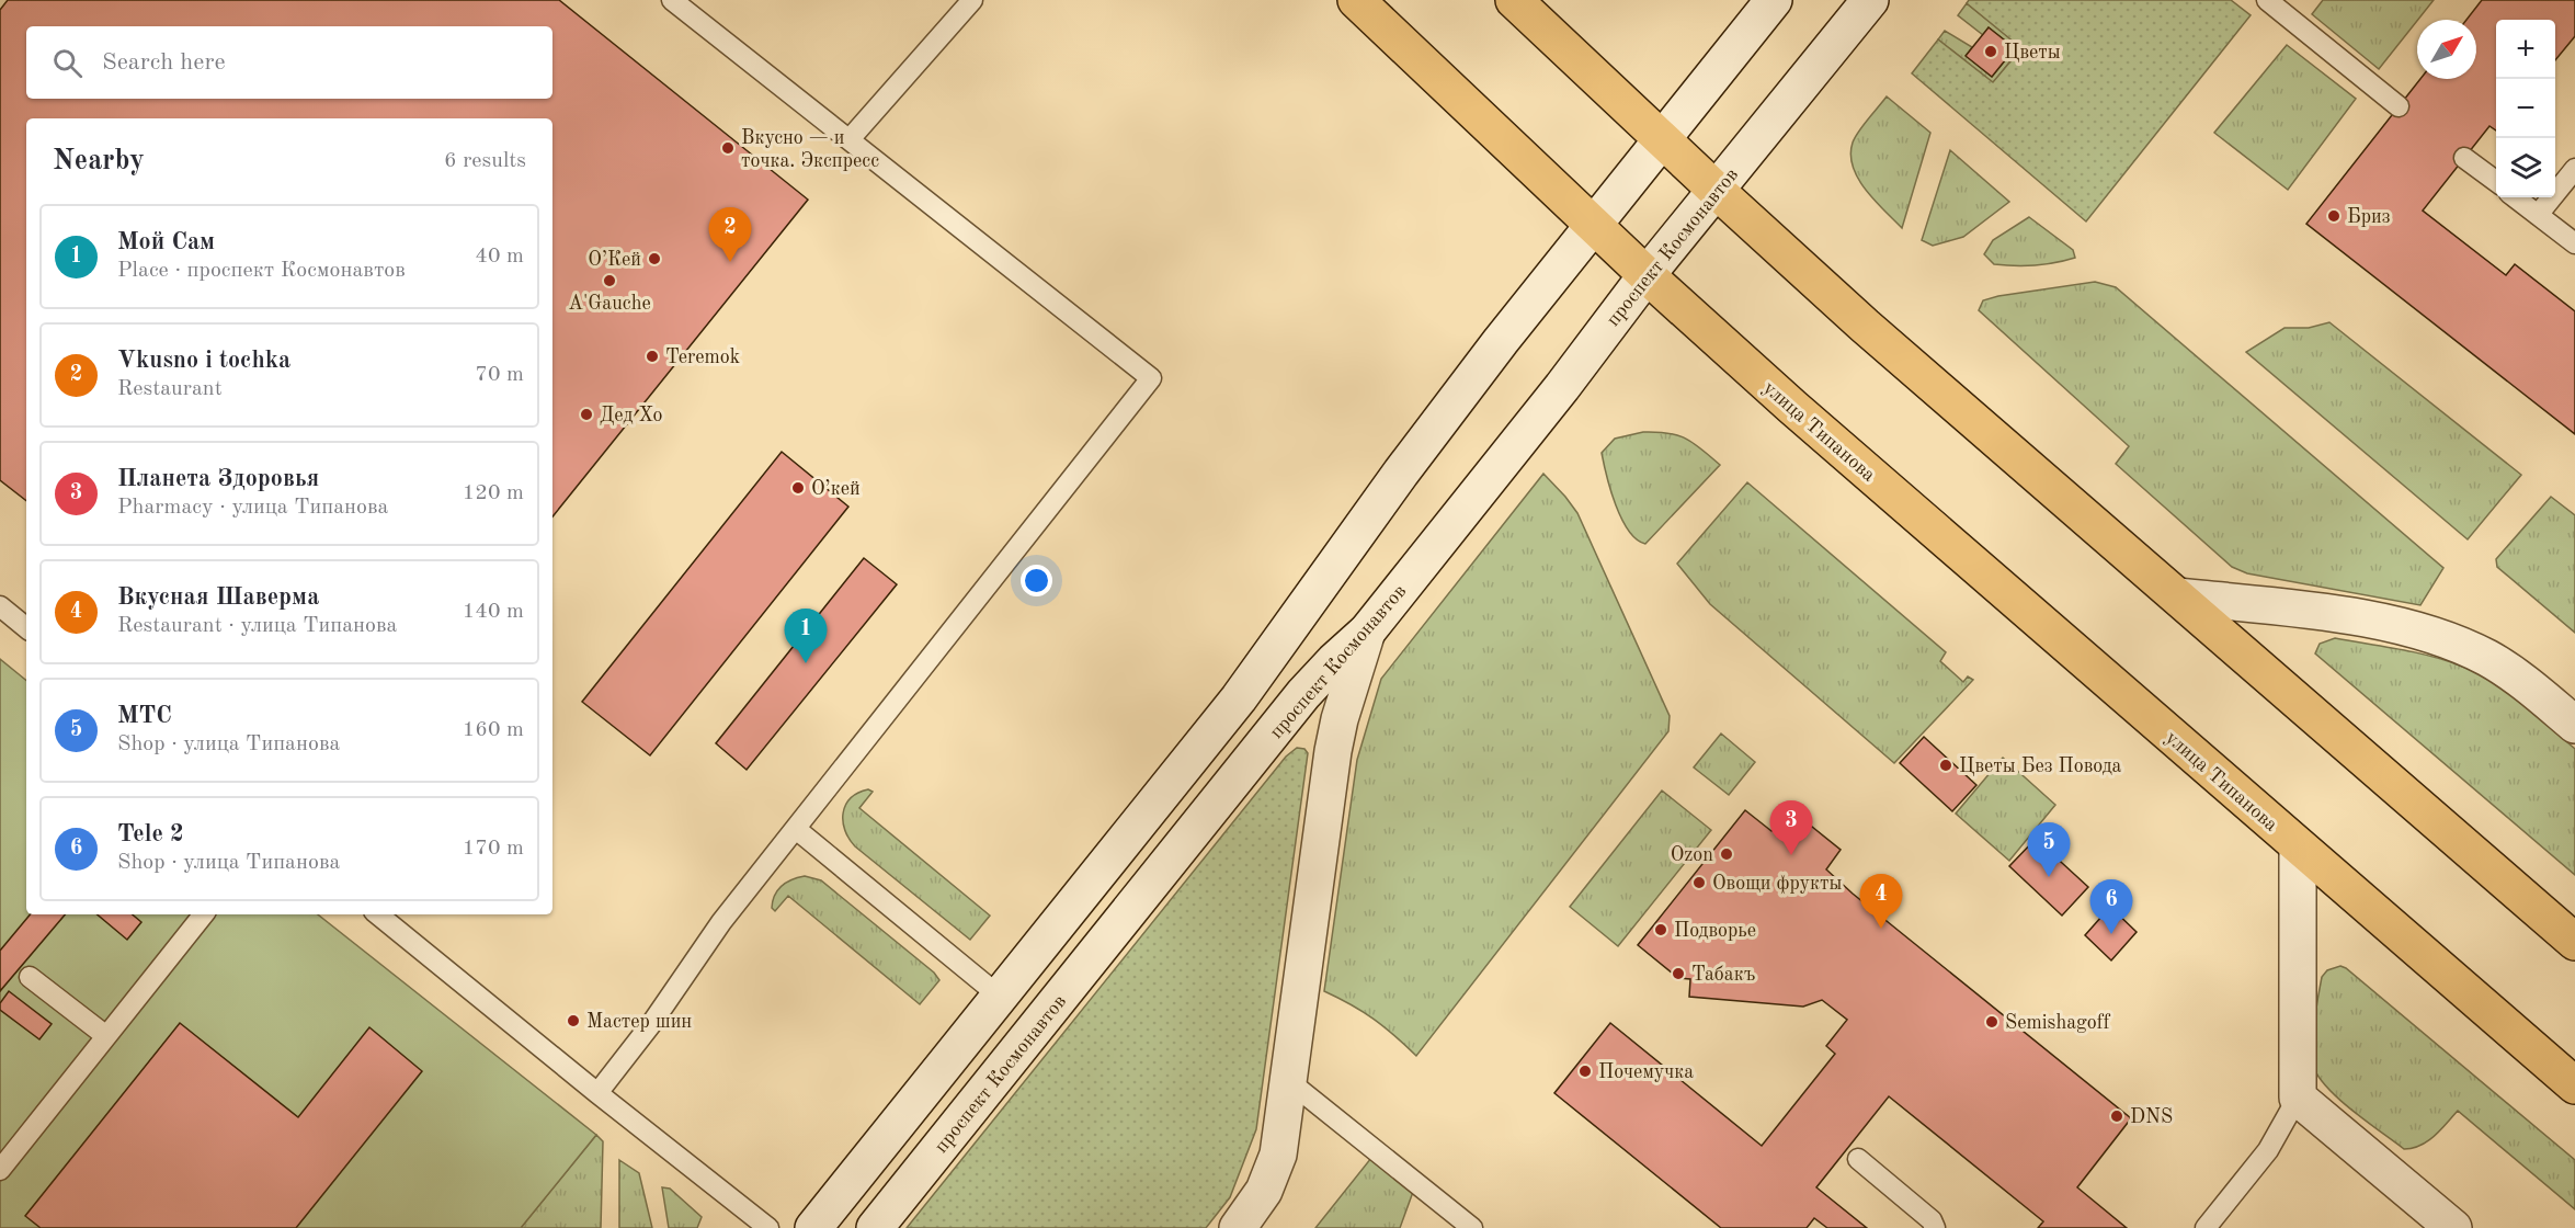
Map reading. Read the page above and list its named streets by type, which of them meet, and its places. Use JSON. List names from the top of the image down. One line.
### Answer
{"streets":{"main road":["улица Типанова"],"street":["проспект Космонавтов"]},"crossings":[["проспект Космонавтов","улица Типанова"]],"places":["Цветы","Вкусно — и точка. Экспресс","Бриз","О’Кей","A'Gauche","Teremok","Дед Хо","О’кей","Цветы Без Повода","Ozon","Овощи фрукты","Подворье","Табакъ","Мастер шин","Semishagoff","Почемучка","DNS"],"north":"top right","page":{"map_buttons":["+","−"],"search":"Search here","heading":["Nearby","6 results"],"list":[{"mark":"1","name":"Мой Сам","note":"Place · проспект Космонавтов","value":"40 m"},{"mark":"2","name":"Vkusno i tochka","note":"Restaurant","value":"70 m"},{"mark":"3","name":"Планета Здоровья","note":"Pharmacy · улица Типанова","value":"120 m"},{"mark":"4","name":"Вкусная Шаверма","note":"Restaurant · улица Типанова","value":"140 m"},{"mark":"5","name":"МТС","note":"Shop · улица Типанова","value":"160 m"},{"mark":"6","name":"Tele 2","note":"Shop · улица Типанова","value":"170 m"}],"pins":["2","1","3","5","4","6"]}}
